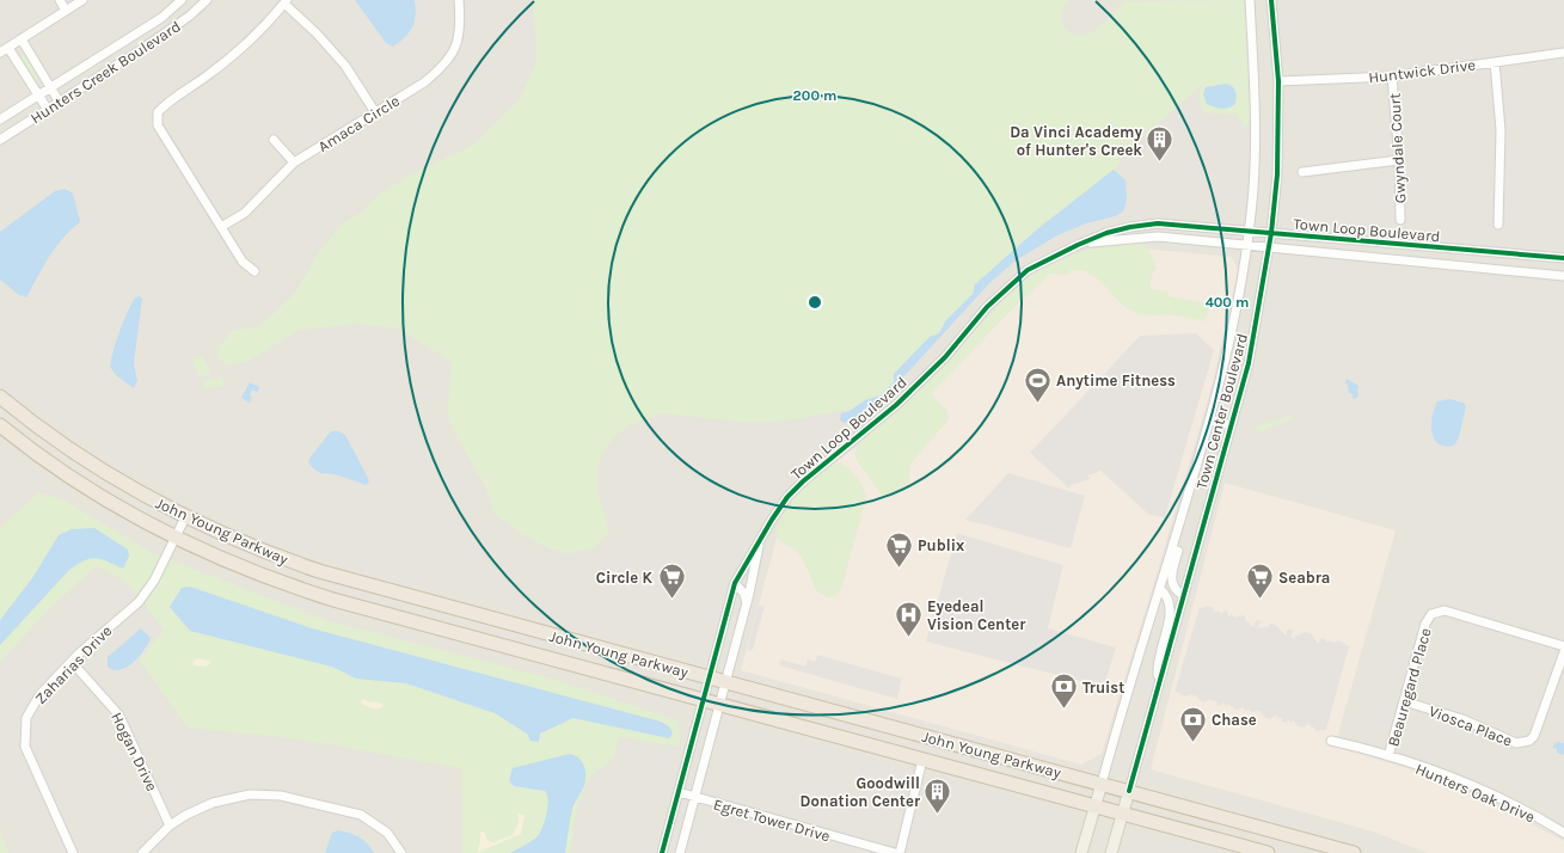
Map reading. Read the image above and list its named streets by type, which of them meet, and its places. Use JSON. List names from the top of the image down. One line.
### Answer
{"streets":{"highway":["John Young Parkway"],"main road":["Town Center Boulevard"],"street":["Huntwick Drive","Hunters Creek Boulevard","Amaca Circle","Gwyndale Court","Town Loop Boulevard","Zaharias Drive","Beauregard Place","Viosca Place","Hogan Drive","Hunters Oak Drive","Egret Tower Drive"]},"crossings":[["Huntwick Drive","Gwyndale Court"],["Huntwick Drive","Town Center Boulevard"],["Town Loop Boulevard","Town Center Boulevard"],["Town Loop Boulevard","John Young Parkway"],["Town Loop Boulevard","Egret Tower Drive"],["Town Center Boulevard","John Young Parkway"],["John Young Parkway","Zaharias Drive"],["Zaharias Drive","Hogan Drive"],["Beauregard Place","Viosca Place"],["Beauregard Place","Hunters Oak Drive"]],"places":{"building":["Da Vinci Academy of Hunter's Creek","Goodwill Donation Center"],"sports":["Anytime Fitness"],"supermarket":["Publix","Circle K","Seabra"],"hospital":["Eyedeal Vision Center"],"bank":["Truist","Chase"]},"rings":["200 m","400 m"]}
